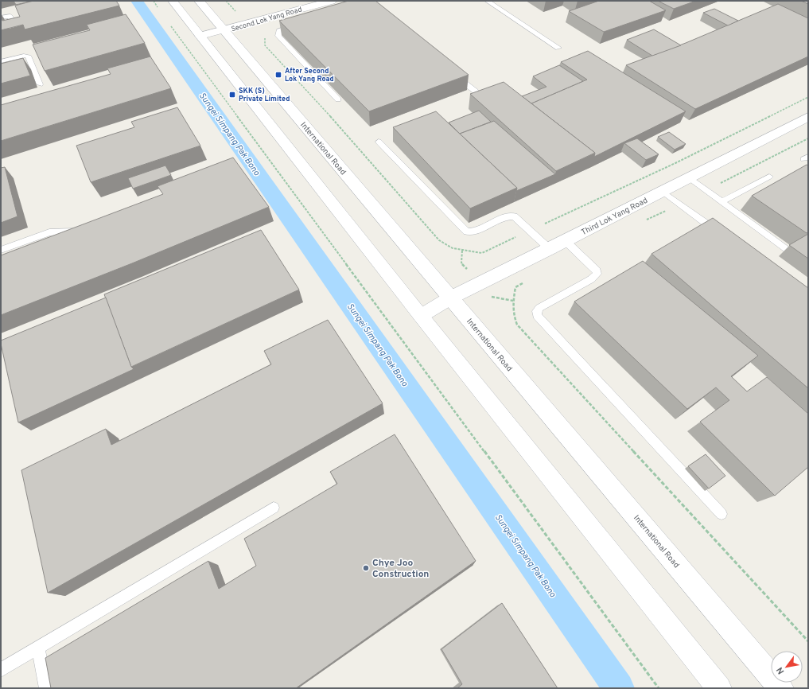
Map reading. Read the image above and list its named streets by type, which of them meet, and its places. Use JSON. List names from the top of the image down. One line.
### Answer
{"streets":{"main road":["Second Lok Yang Road","International Road","Third Lok Yang Road"]},"crossings":[["Second Lok Yang Road","International Road"],["International Road","Third Lok Yang Road"]],"water":["Sungei Simpang Pak Bono"],"places":{"transit":["After Second Lok Yang Road","SKK (S) Private Limited"],"other":["Chye Joo Construction"]},"north":"bottom left"}
